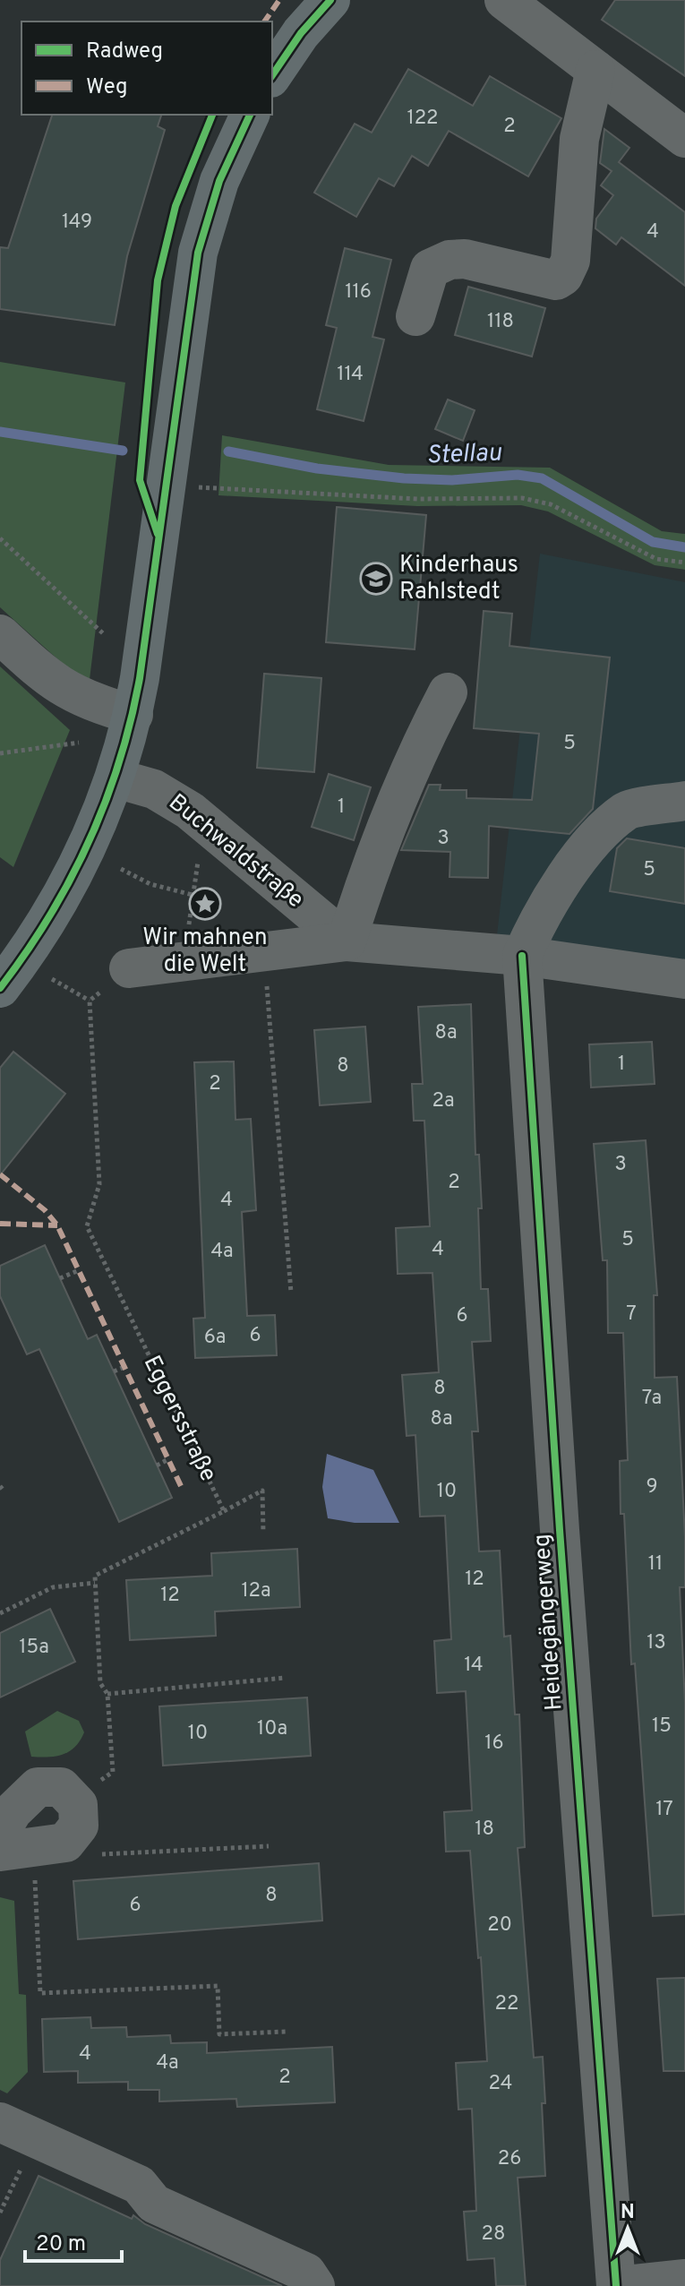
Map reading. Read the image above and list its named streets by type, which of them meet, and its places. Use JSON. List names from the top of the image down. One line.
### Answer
{"streets":{"street":["Buchwaldstraße","Heidegängerweg"],"path":["Eggersstraße"]},"crossings":[["Buchwaldstraße","Heidegängerweg"]],"water":["Stellau"],"places":{"school or university":["Kinderhaus Rahlstedt"],"place":["Wir mahnen die Welt"]},"house_numbers":["122","2","149","4","116","118","114","5","1","3","5","8a","1","8","2","2a","3","2","4","5","4","4a","7","6","6","6a","8","7a","8a","9","10","11","12","12a","12","13","15a","14","15","10a","10","16","17","18","8","6","20","22","4","4a","2","24","26","28"],"legend":["Radweg","Weg"],"scale_bar":"20 m","north":"top"}
